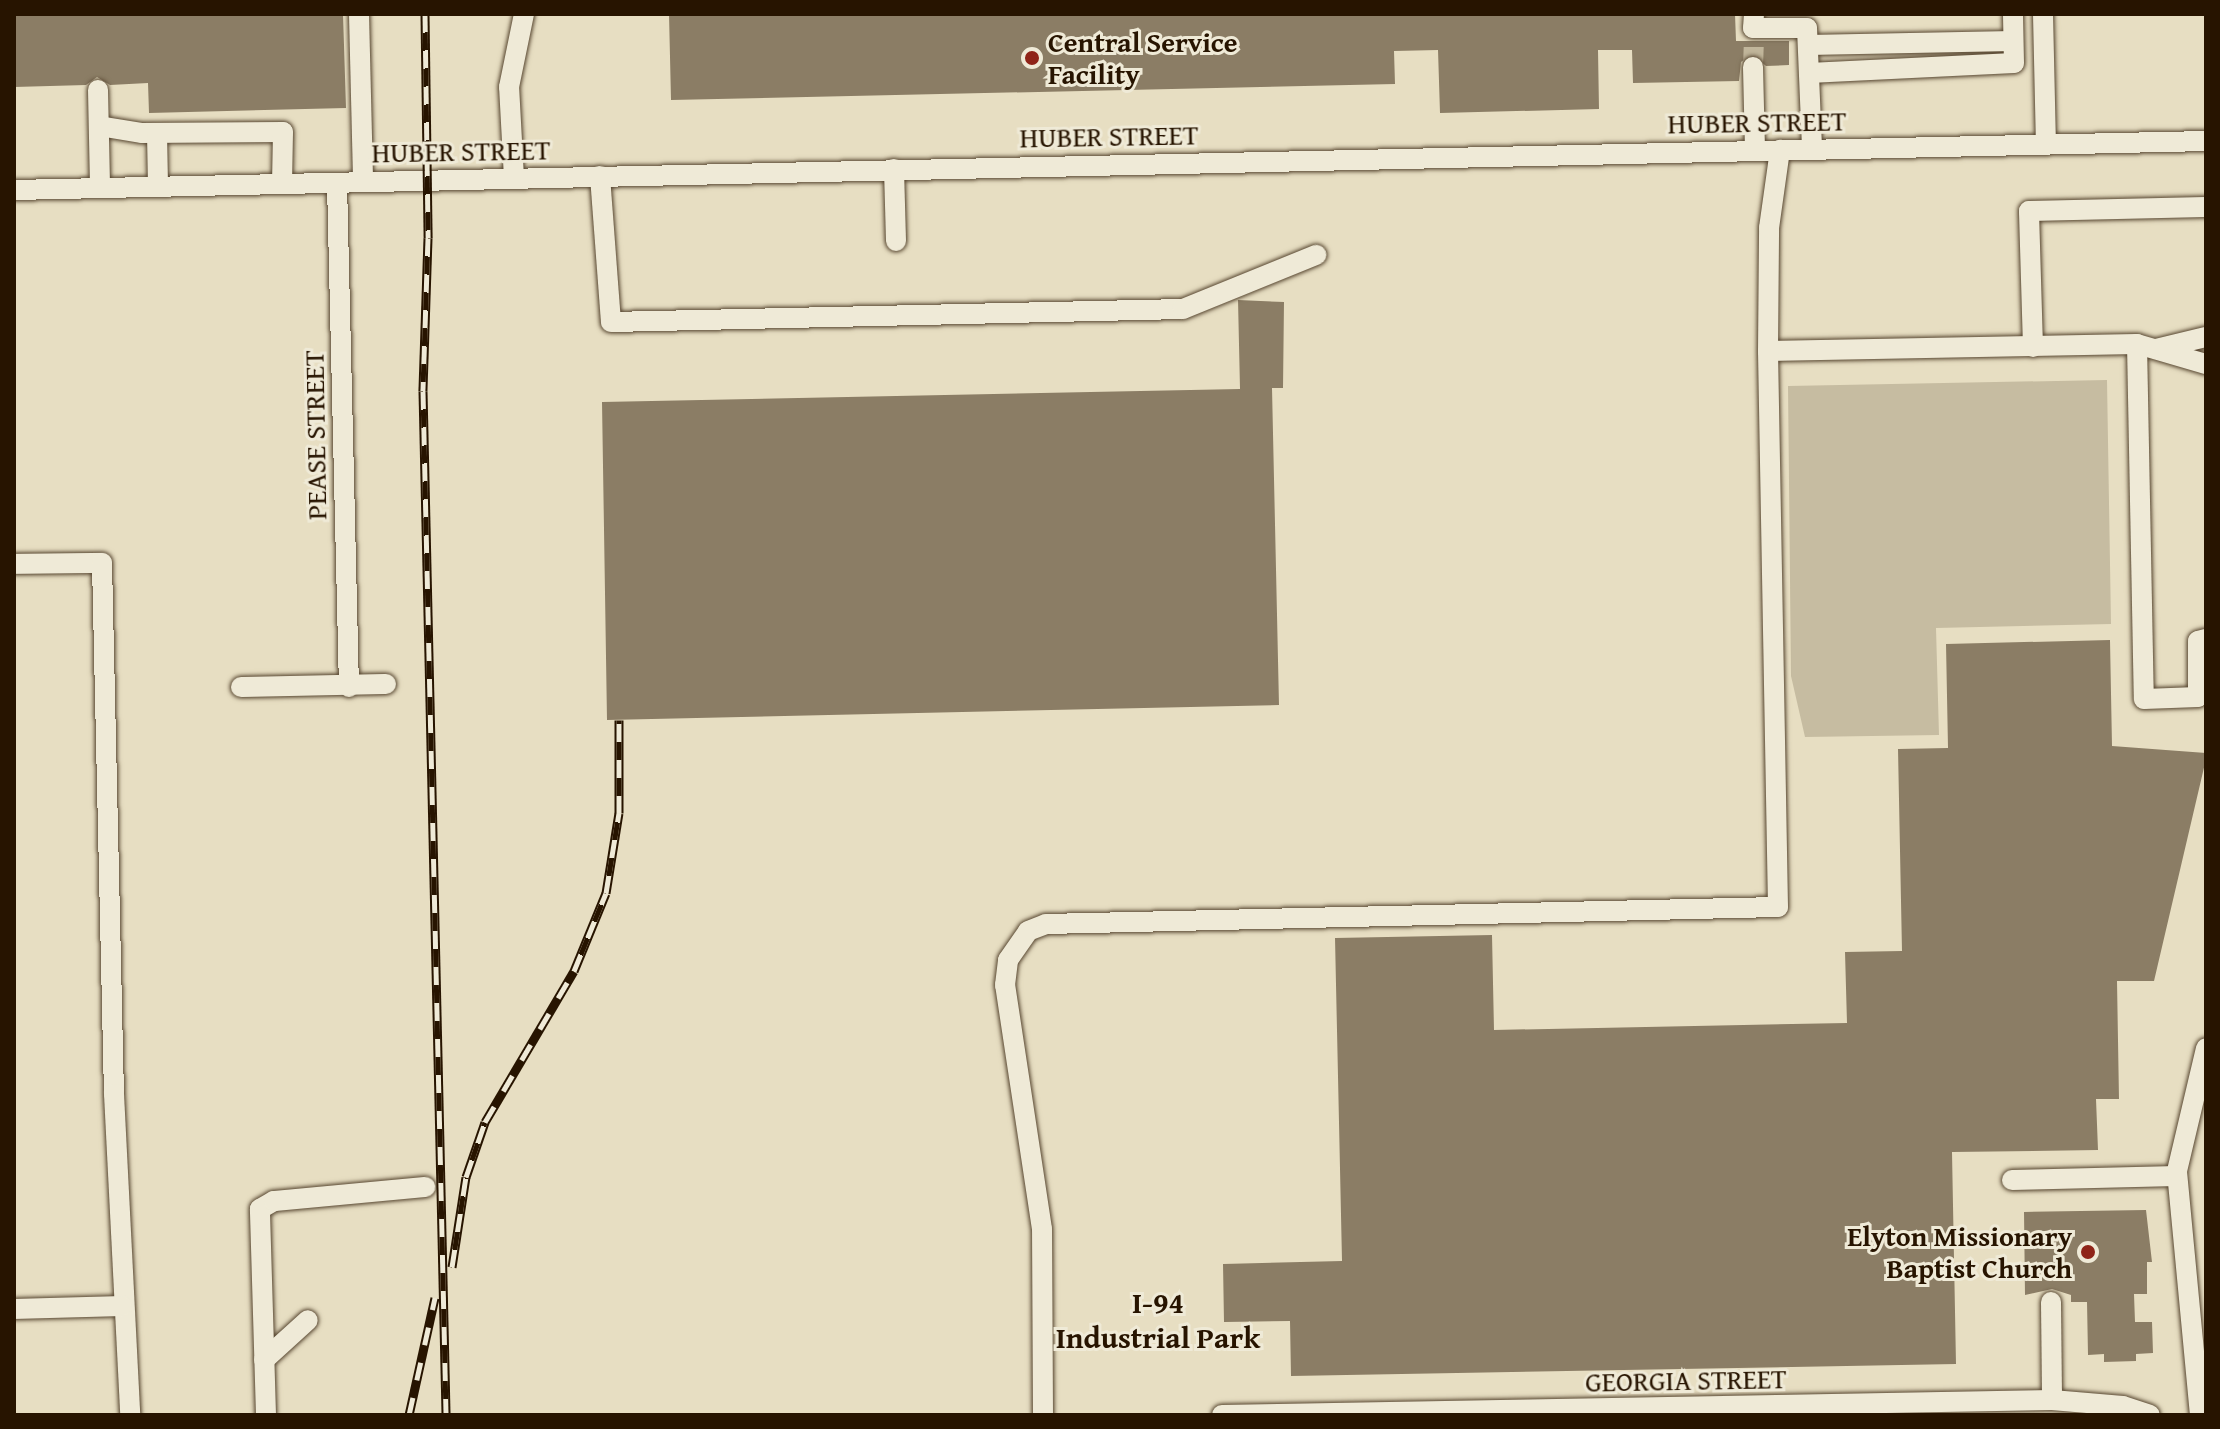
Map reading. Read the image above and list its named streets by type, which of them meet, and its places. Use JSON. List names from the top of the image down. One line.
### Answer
{"streets":{"street":["HUBER STREET","PEASE STREET","GEORGIA STREET"]},"crossings":[["HUBER STREET","PEASE STREET"]],"districts":["I-94 Industrial Park"],"places":["Central Service Facility","Elyton Missionary Baptist Church"]}
